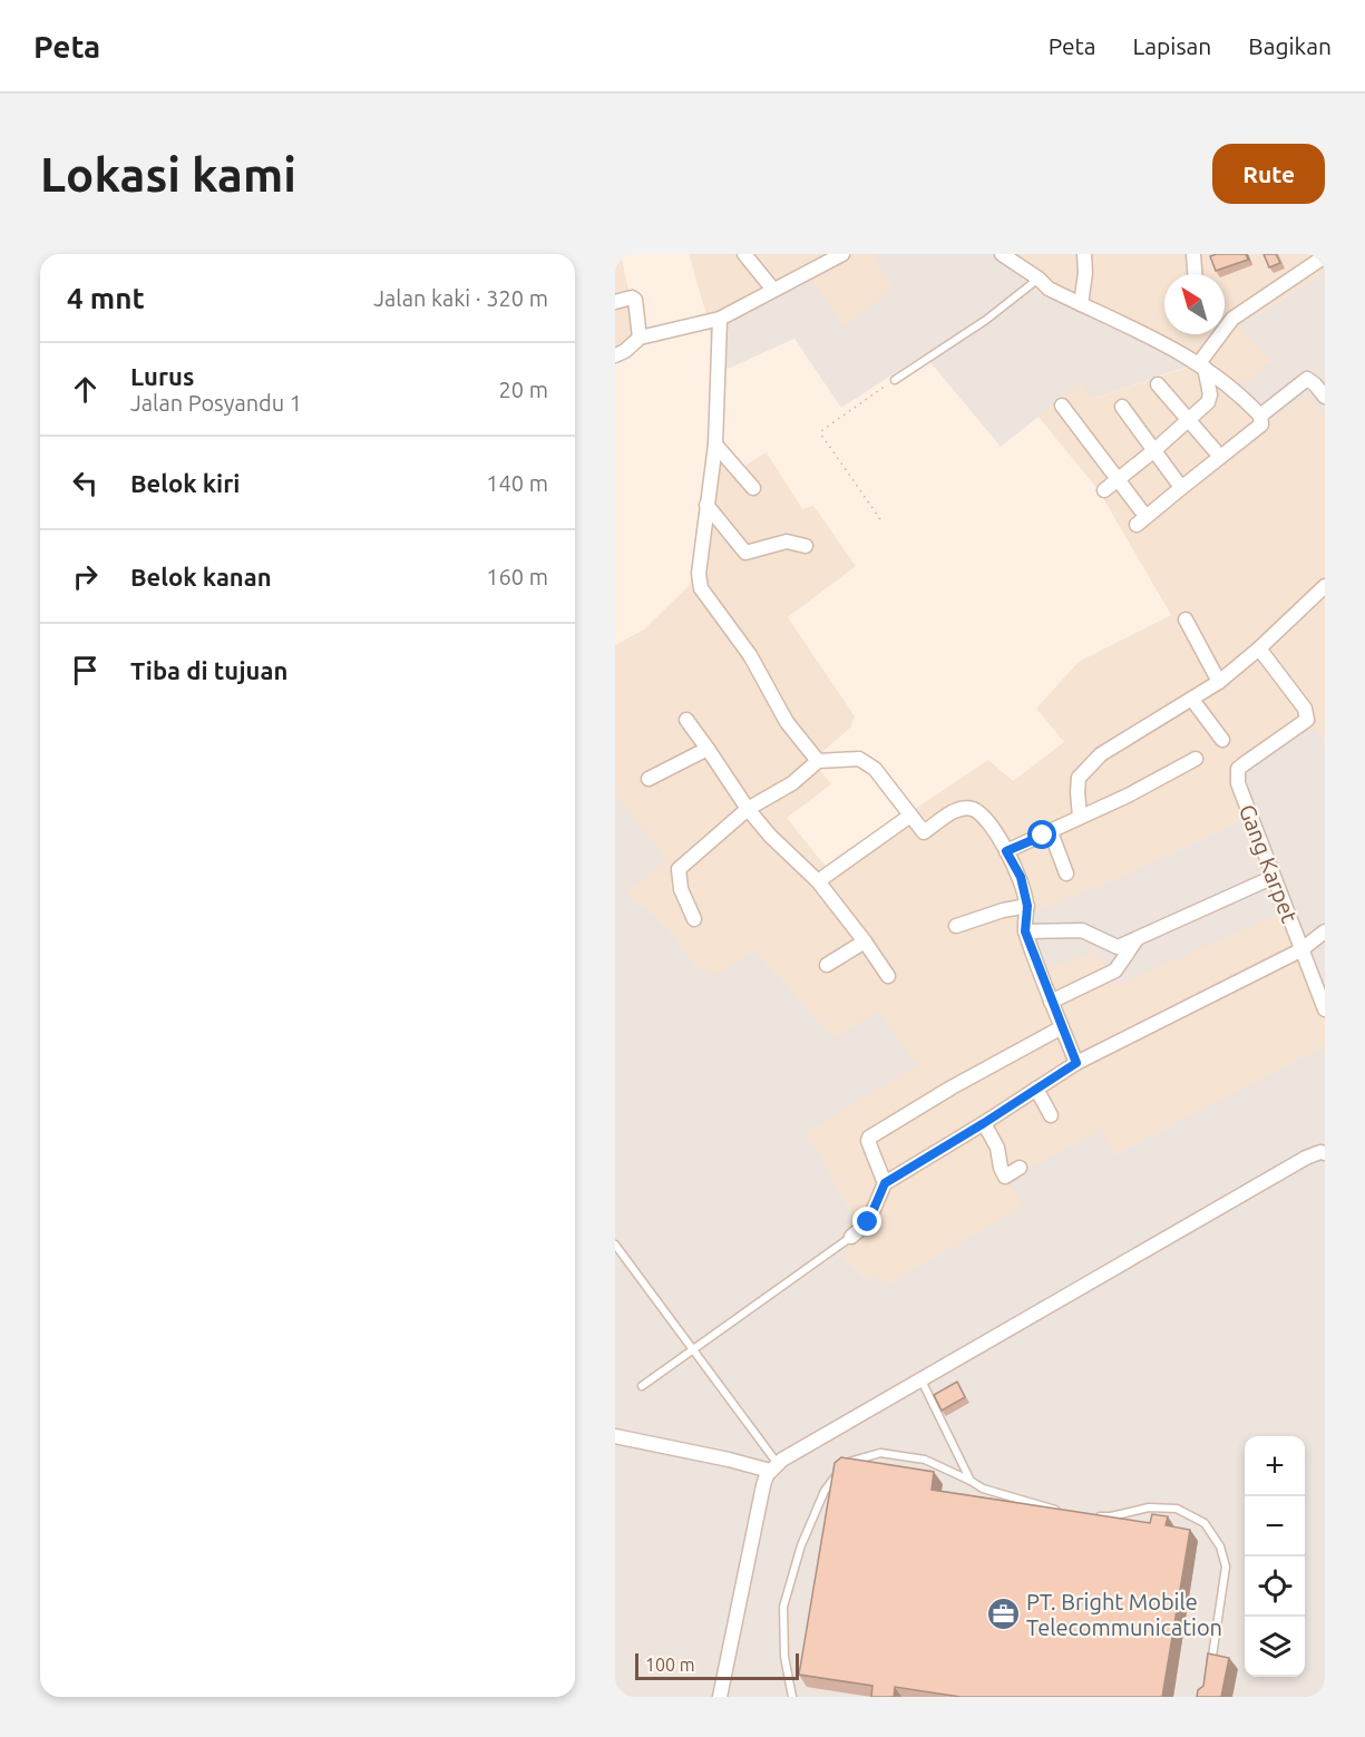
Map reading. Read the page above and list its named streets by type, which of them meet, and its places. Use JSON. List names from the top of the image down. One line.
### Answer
{"streets":{"street":["Gang Karpet"]},"places":{"office":["PT. Bright Mobile Telecommunication"]},"scale_bar":"100 m","north":"top left","page":{"header":"Peta","nav":["Peta","Lapisan","Bagikan"],"buttons":"Rute","title":"Lokasi kami","heading":["4 mnt","Jalan kaki · 320 m"],"list":[["Lurus","Jalan Posyandu 1","20 m"],["Belok kiri","140 m"],["Belok kanan","160 m"],"Tiba di tujuan"],"map_buttons":["+","−"],"scale":"100 m"}}
